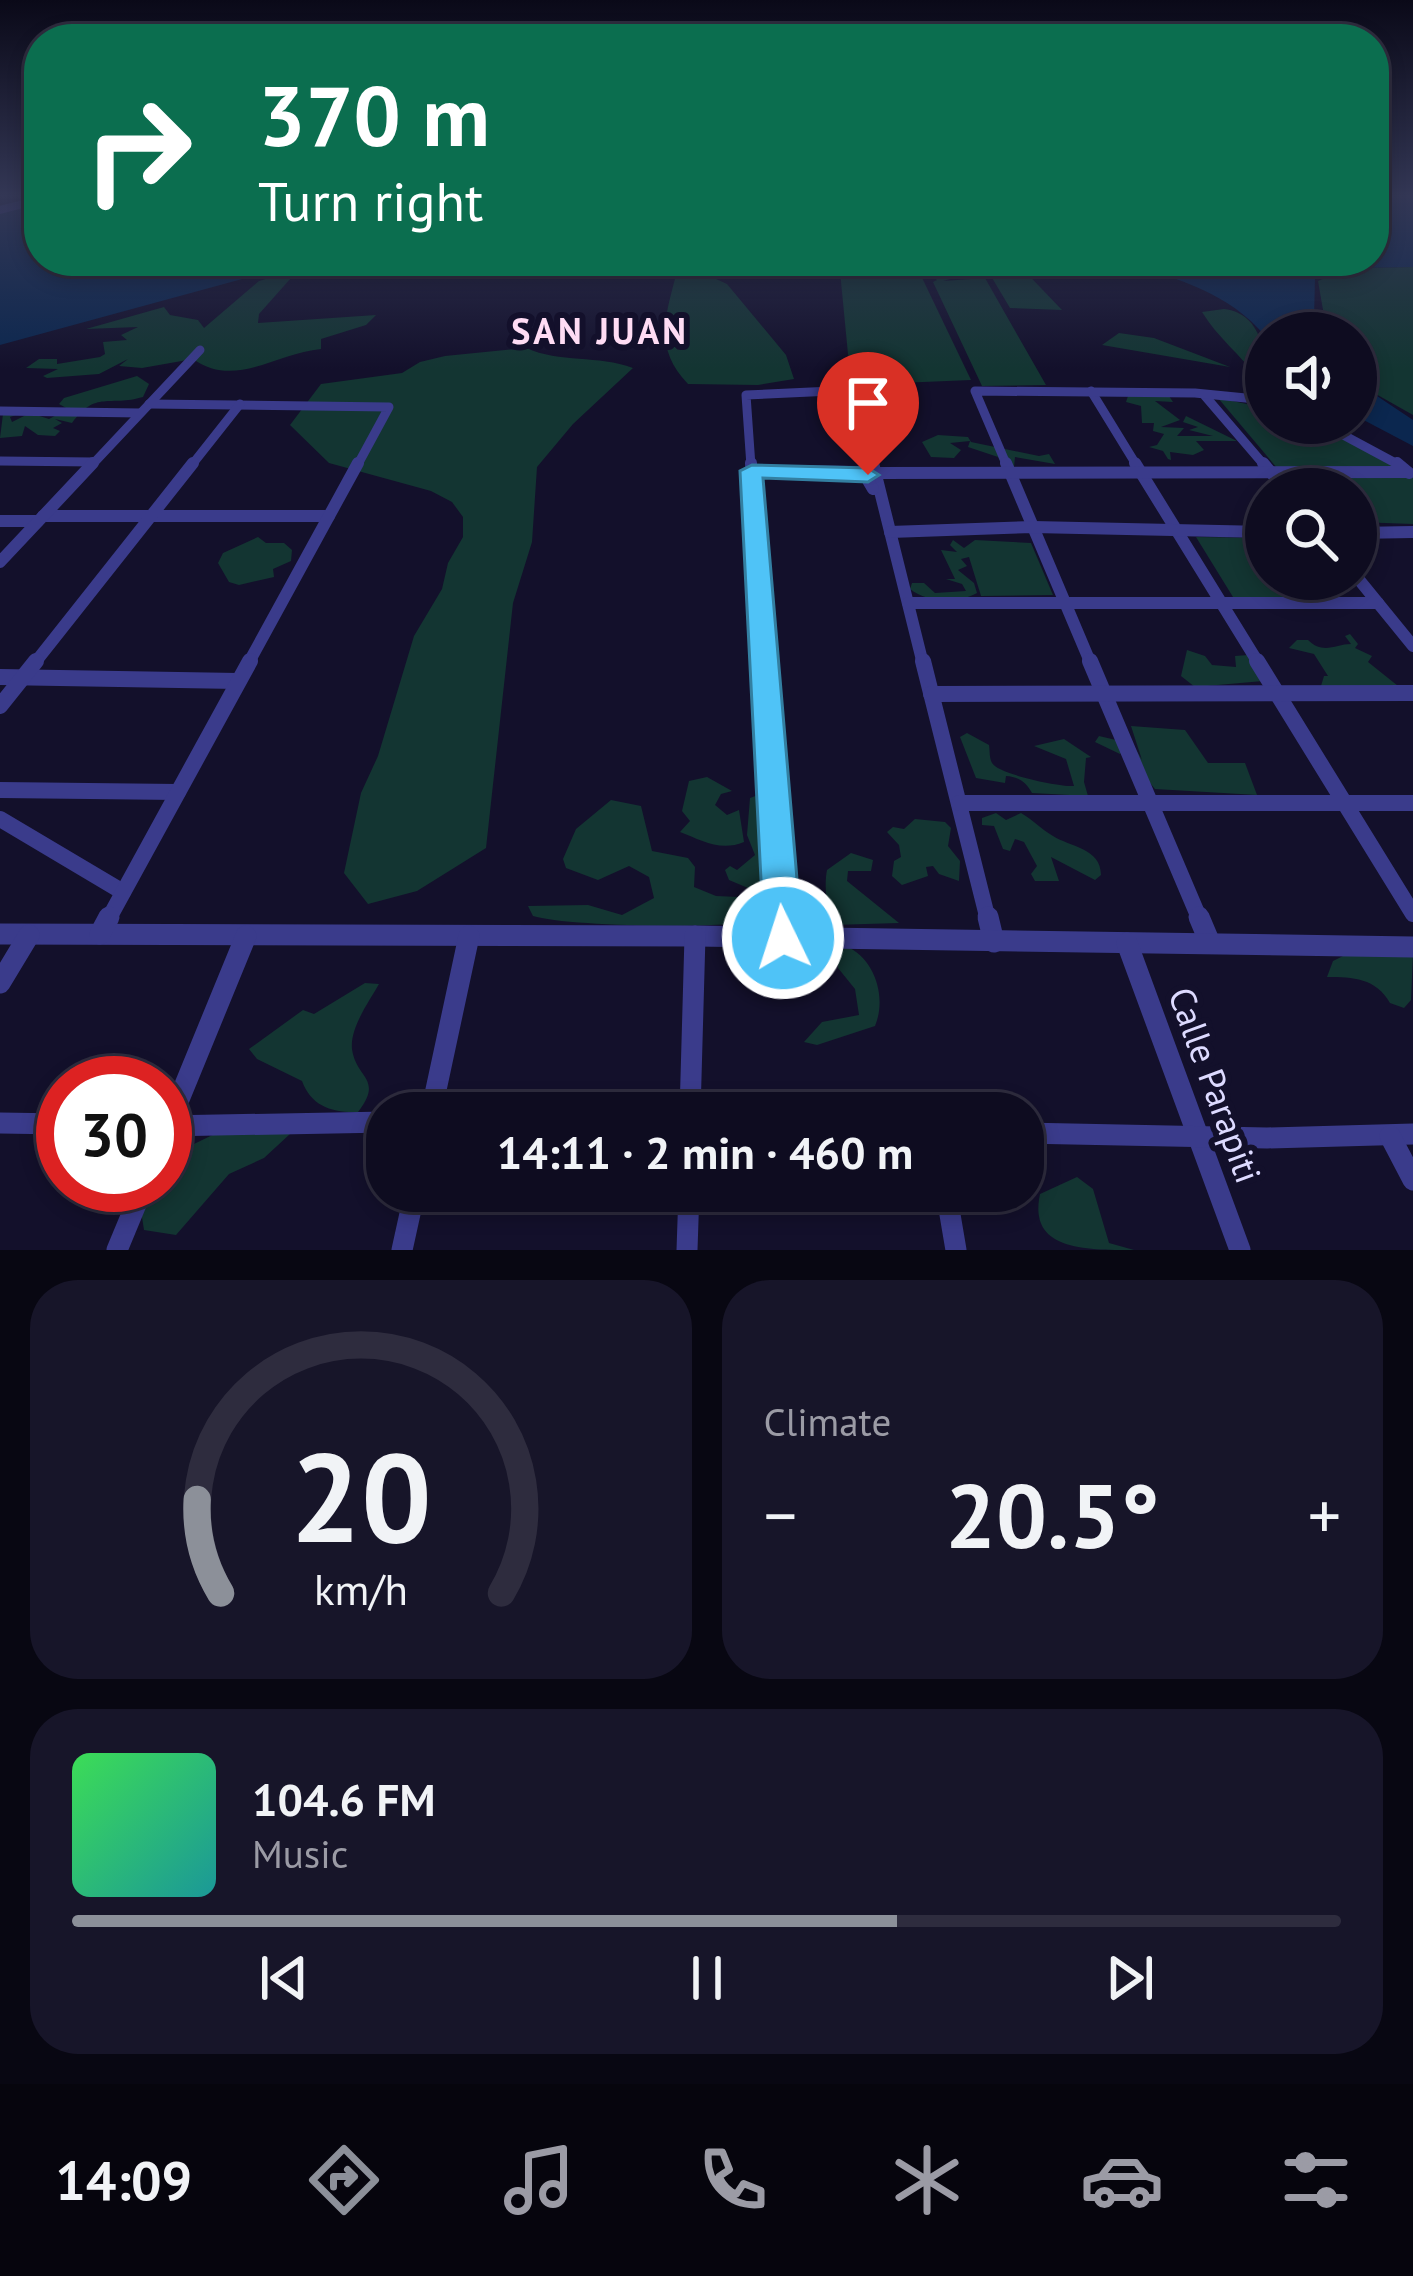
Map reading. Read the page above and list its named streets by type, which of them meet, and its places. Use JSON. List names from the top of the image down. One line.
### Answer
{"streets":{"street":["Calle Parapiti"]},"districts":["SAN JUAN"],"page":{"turn":["370 m","Turn right"],"limit":"30","trip":"14:11 · 2 min · 460 m","tile":"Climate","heat":["−","20.5°","+"],"song":["104.6 FM","Music"],"tabs":"14:09","gauge":["20","km/h"]}}
